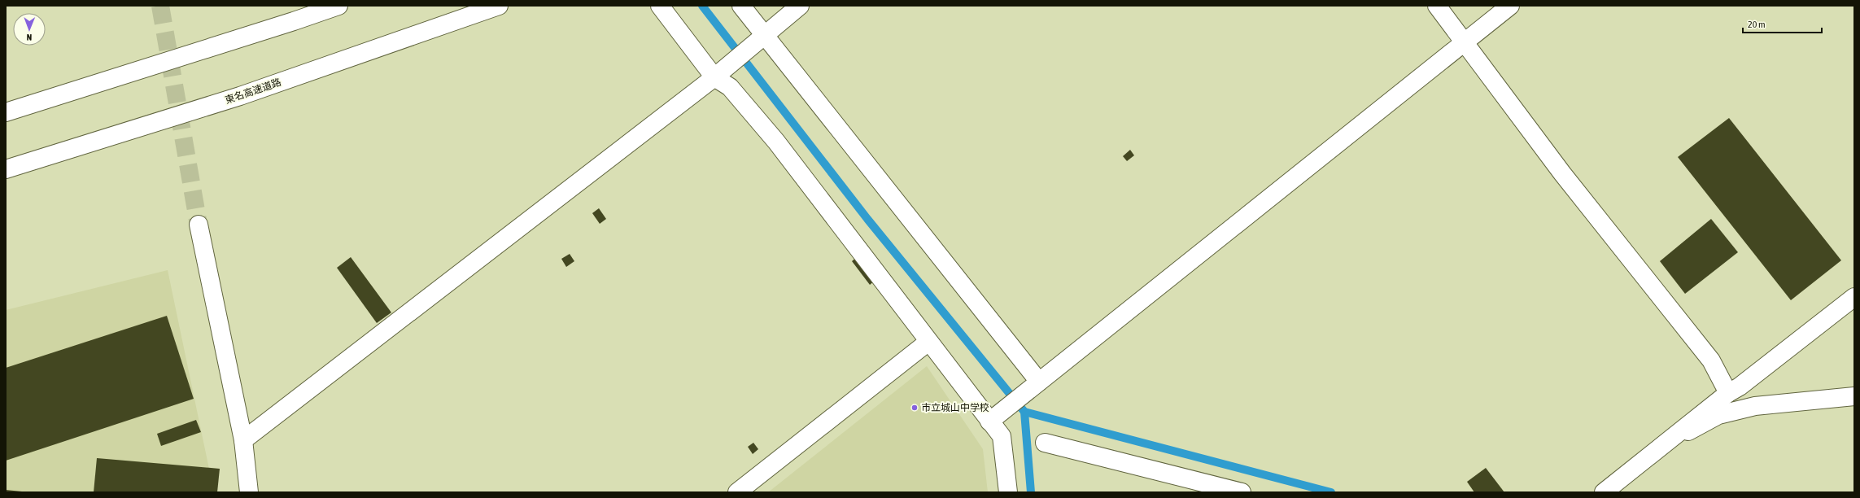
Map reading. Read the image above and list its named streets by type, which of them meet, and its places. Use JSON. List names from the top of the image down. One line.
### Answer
{"streets":{"main road":["東名高速道路"]},"places":["市立城山中学校"],"scale_bar":"20 m","north":"bottom"}
